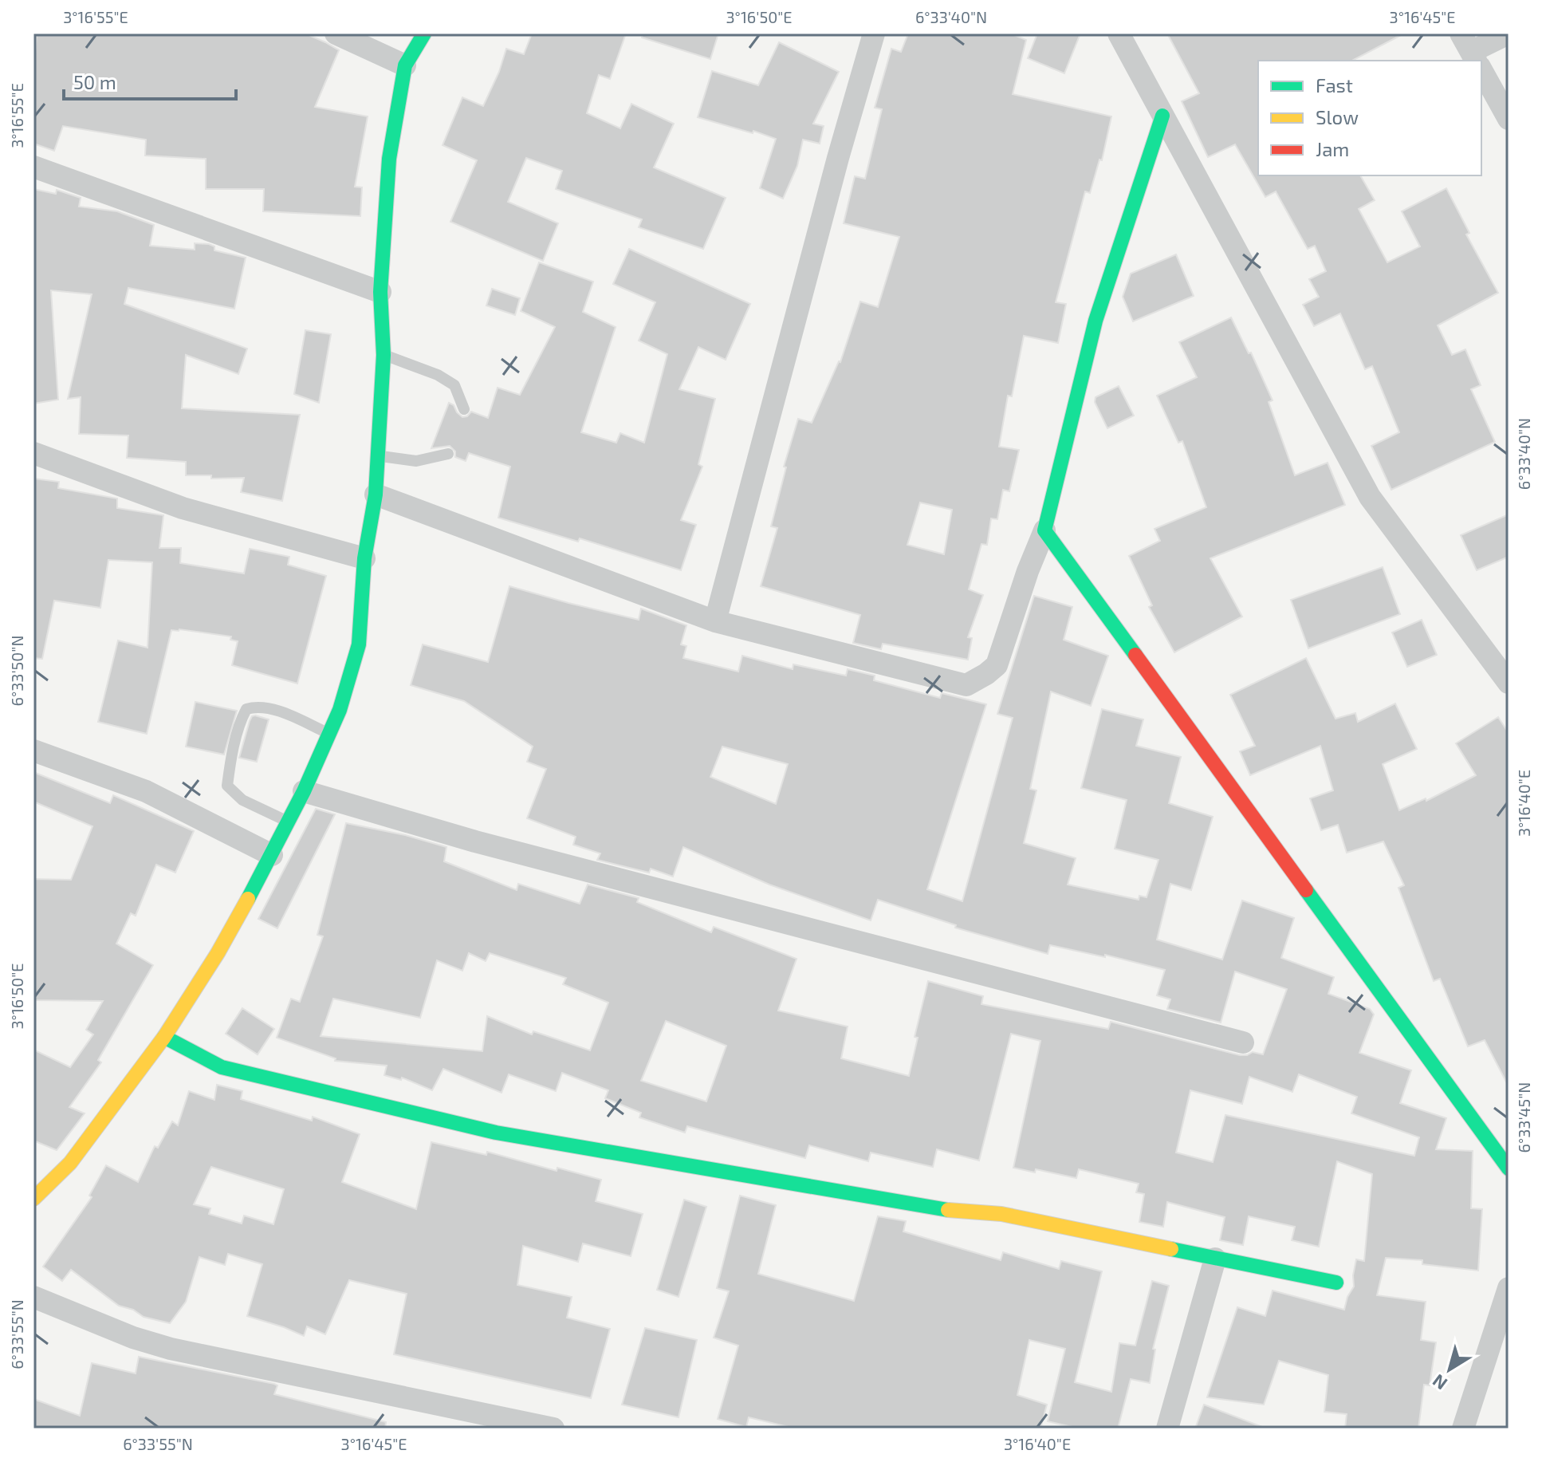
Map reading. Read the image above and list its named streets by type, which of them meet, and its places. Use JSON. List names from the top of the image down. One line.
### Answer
{"legend":["Fast","Slow","Jam"],"scale_bar":"50 m","north":"bottom left","coordinates":["3°16'55\"E","3°16'50\"E","6°33'40\"N","3°16'45\"E","6°33'50\"N","3°16'40\"E","6°33'45\"N","6°33'55\"N"]}
